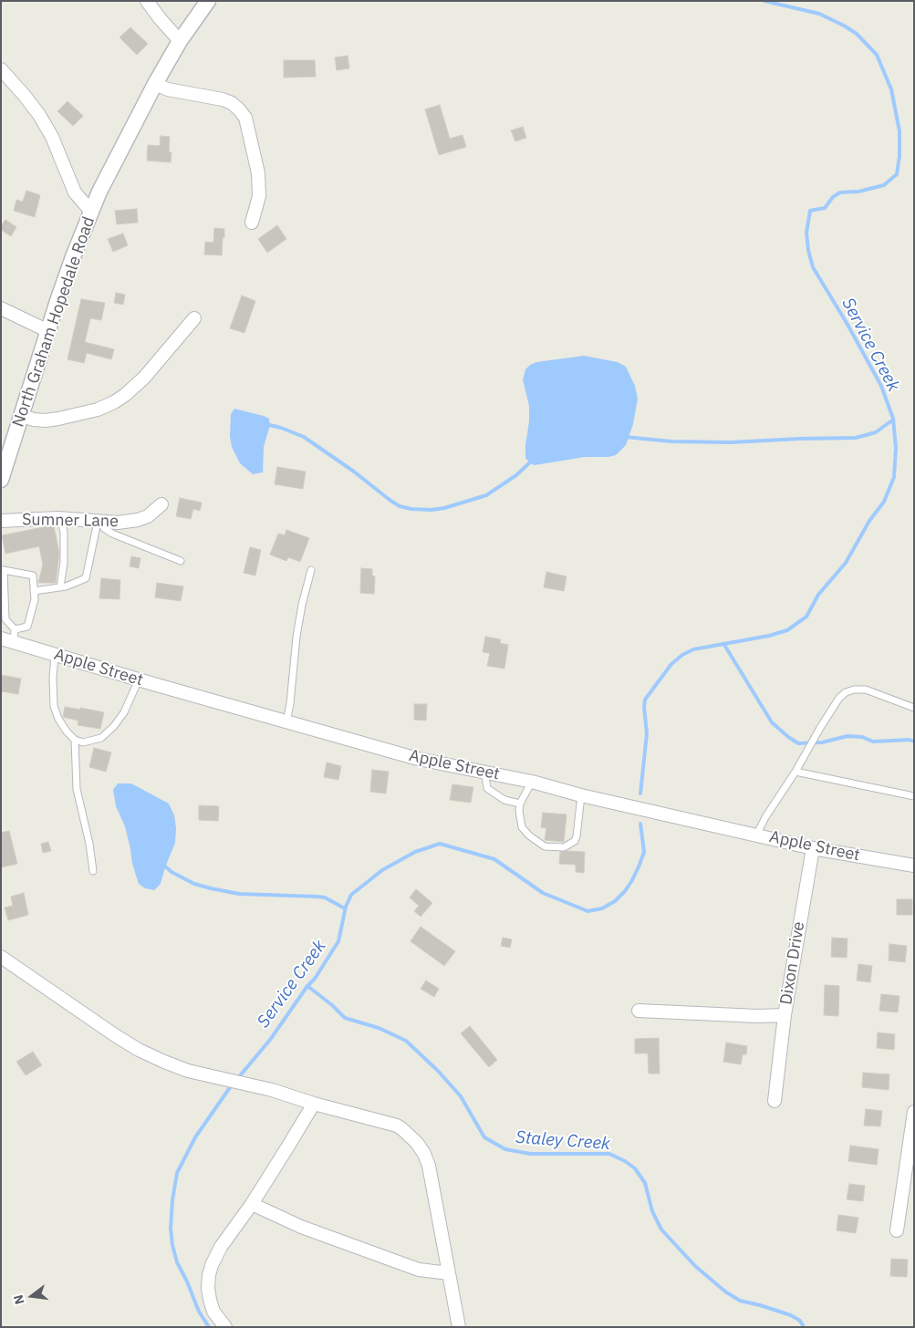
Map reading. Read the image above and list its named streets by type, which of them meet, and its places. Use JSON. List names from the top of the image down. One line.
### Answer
{"streets":{"street":["North Graham Hopedale Road","Sumner Lane","Apple Street","Dixon Drive"]},"crossings":[["Apple Street","Dixon Drive"]],"water":["Service Creek","Staley Creek"],"north":"left"}
